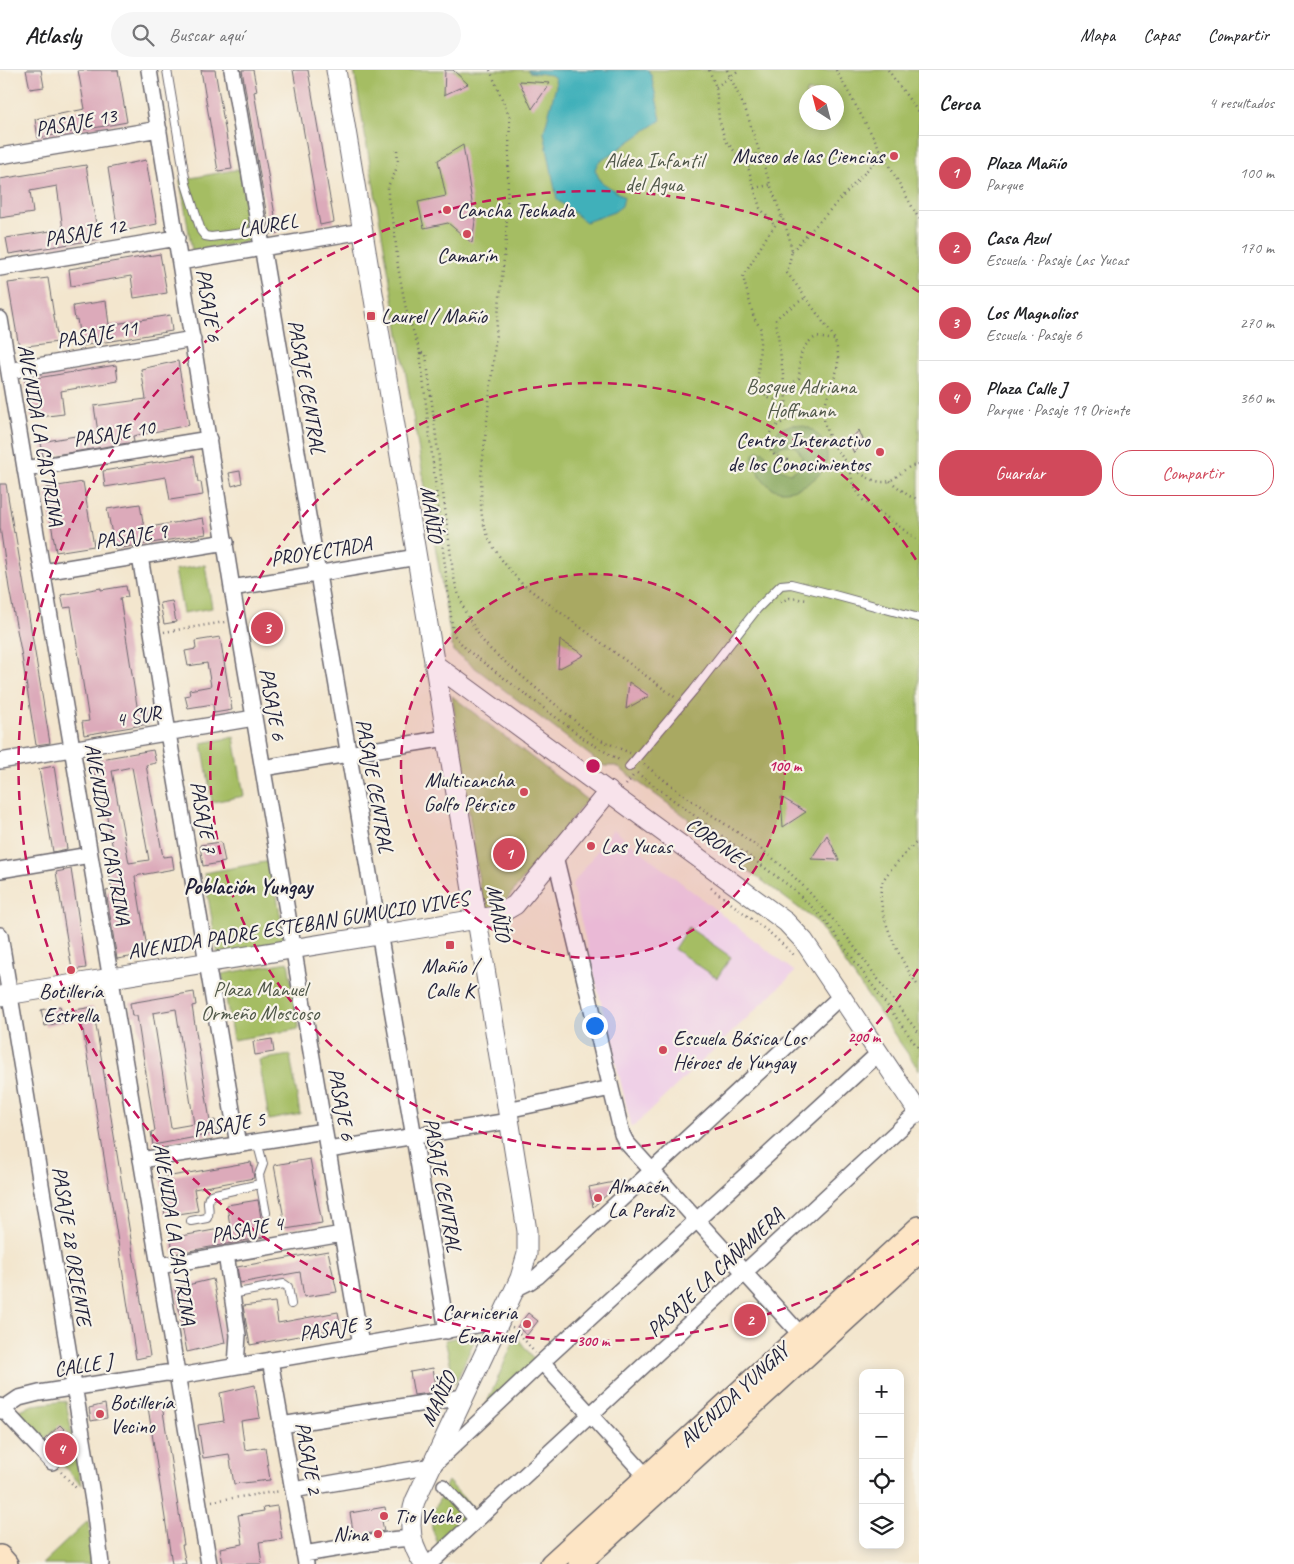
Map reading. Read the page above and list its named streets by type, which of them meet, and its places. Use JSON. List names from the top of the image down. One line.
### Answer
{"streets":{"main road":["AVENIDA YUNGAY"],"street":["PASAJE 13","LAUREL","PASAJE 12","PASAJE 6","PASAJE 11","PASAJE CENTRAL","PASAJE 10","AVENIDA LA CASTRINA","MAÑÍO","PASAJE 9","PROYECTADA","4 SUR","PASAJE 7","CORONEL","AVENIDA PADRE ESTEBAN GUMUCIO VIVES","PASAJE 5","PASAJE 4","PASAJE 28 ORIENTE","PASAJE LA CAÑAMERA","PASAJE 3","CALLE J","PASAJE 2"]},"crossings":[["PASAJE 13","PASAJE 6"],["LAUREL","PASAJE 6"],["LAUREL","PASAJE CENTRAL"],["LAUREL","MAÑÍO"],["PASAJE 12","PASAJE 6"],["PASAJE 6","PASAJE 11"],["PASAJE 6","PASAJE 10"],["PASAJE 6","PASAJE 9"],["PASAJE 6","PROYECTADA"],["PASAJE 6","4 SUR"],["PASAJE 6","AVENIDA PADRE ESTEBAN GUMUCIO VIVES"],["PASAJE 6","PASAJE 5"],["PASAJE 6","PASAJE 4"],["PASAJE 6","PASAJE 3"],["PASAJE 11","AVENIDA LA CASTRINA"],["PASAJE CENTRAL","PROYECTADA"],["PASAJE CENTRAL","AVENIDA PADRE ESTEBAN GUMUCIO VIVES"],["PASAJE CENTRAL","PASAJE 3"],["PASAJE 10","AVENIDA LA CASTRINA"],["AVENIDA LA CASTRINA","PASAJE 9"],["AVENIDA LA CASTRINA","4 SUR"],["AVENIDA LA CASTRINA","AVENIDA PADRE ESTEBAN GUMUCIO VIVES"],["AVENIDA LA CASTRINA","PASAJE 5"],["AVENIDA LA CASTRINA","PASAJE 4"],["AVENIDA LA CASTRINA","PASAJE 3"],["AVENIDA LA CASTRINA","CALLE J"],["MAÑÍO","PROYECTADA"],["MAÑÍO","CORONEL"],["MAÑÍO","AVENIDA PADRE ESTEBAN GUMUCIO VIVES"],["MAÑÍO","PASAJE 3"],["PASAJE 9","PASAJE 7"],["4 SUR","PASAJE 7"],["PASAJE 7","AVENIDA PADRE ESTEBAN GUMUCIO VIVES"],["PASAJE 7","PASAJE 5"],["CORONEL","AVENIDA PADRE ESTEBAN GUMUCIO VIVES"],["CORONEL","PASAJE LA CAÑAMERA"],["AVENIDA PADRE ESTEBAN GUMUCIO VIVES","PASAJE 28 ORIENTE"],["PASAJE 28 ORIENTE","CALLE J"],["PASAJE 3","CALLE J"],["PASAJE 3","PASAJE 2"]],"districts":["Población Yungay"],"parks":["Aldea Infantil del Agua","Bosque Adriana Hoffmann","Plaza Manuel Ormeño Moscoso"],"places":{"other":["Museo de las Ciencias","Cancha Techada","Camarín","Centro Interactivo de los Conocimientos","Multicancha Golfo Pérsico","Las Yucas","Botillería Estrella","Escuela Básica Los Héroes de Yungay","Almacén La Perdiz","Carniceria Emanuel","Botillería Vecino","Tio Veche","Nina"],"transit":["Laurel / Mañío","Mañío / Calle K"]},"north":"top left","page":{"header":"Atlasly","search":"Buscar aquí","nav":["Mapa","Capas","Compartir"],"heading":["Cerca","4 resultados"],"list":[{"mark":"1","name":"Plaza Mañío","note":"Parque","value":"100 m"},{"mark":"2","name":"Casa Azul","note":"Escuela · Pasaje Las Yucas","value":"170 m"},{"mark":"3","name":"Los Magnolios","note":"Escuela · Pasaje 6","value":"270 m"},{"mark":"4","name":"Plaza Calle J","note":"Parque · Pasaje 19 Oriente","value":"360 m"}],"buttons":["Guardar","Compartir"],"pins":["3","1","2","4"],"map_buttons":["+","−"]},"rings":["100 m","200 m","300 m"]}
